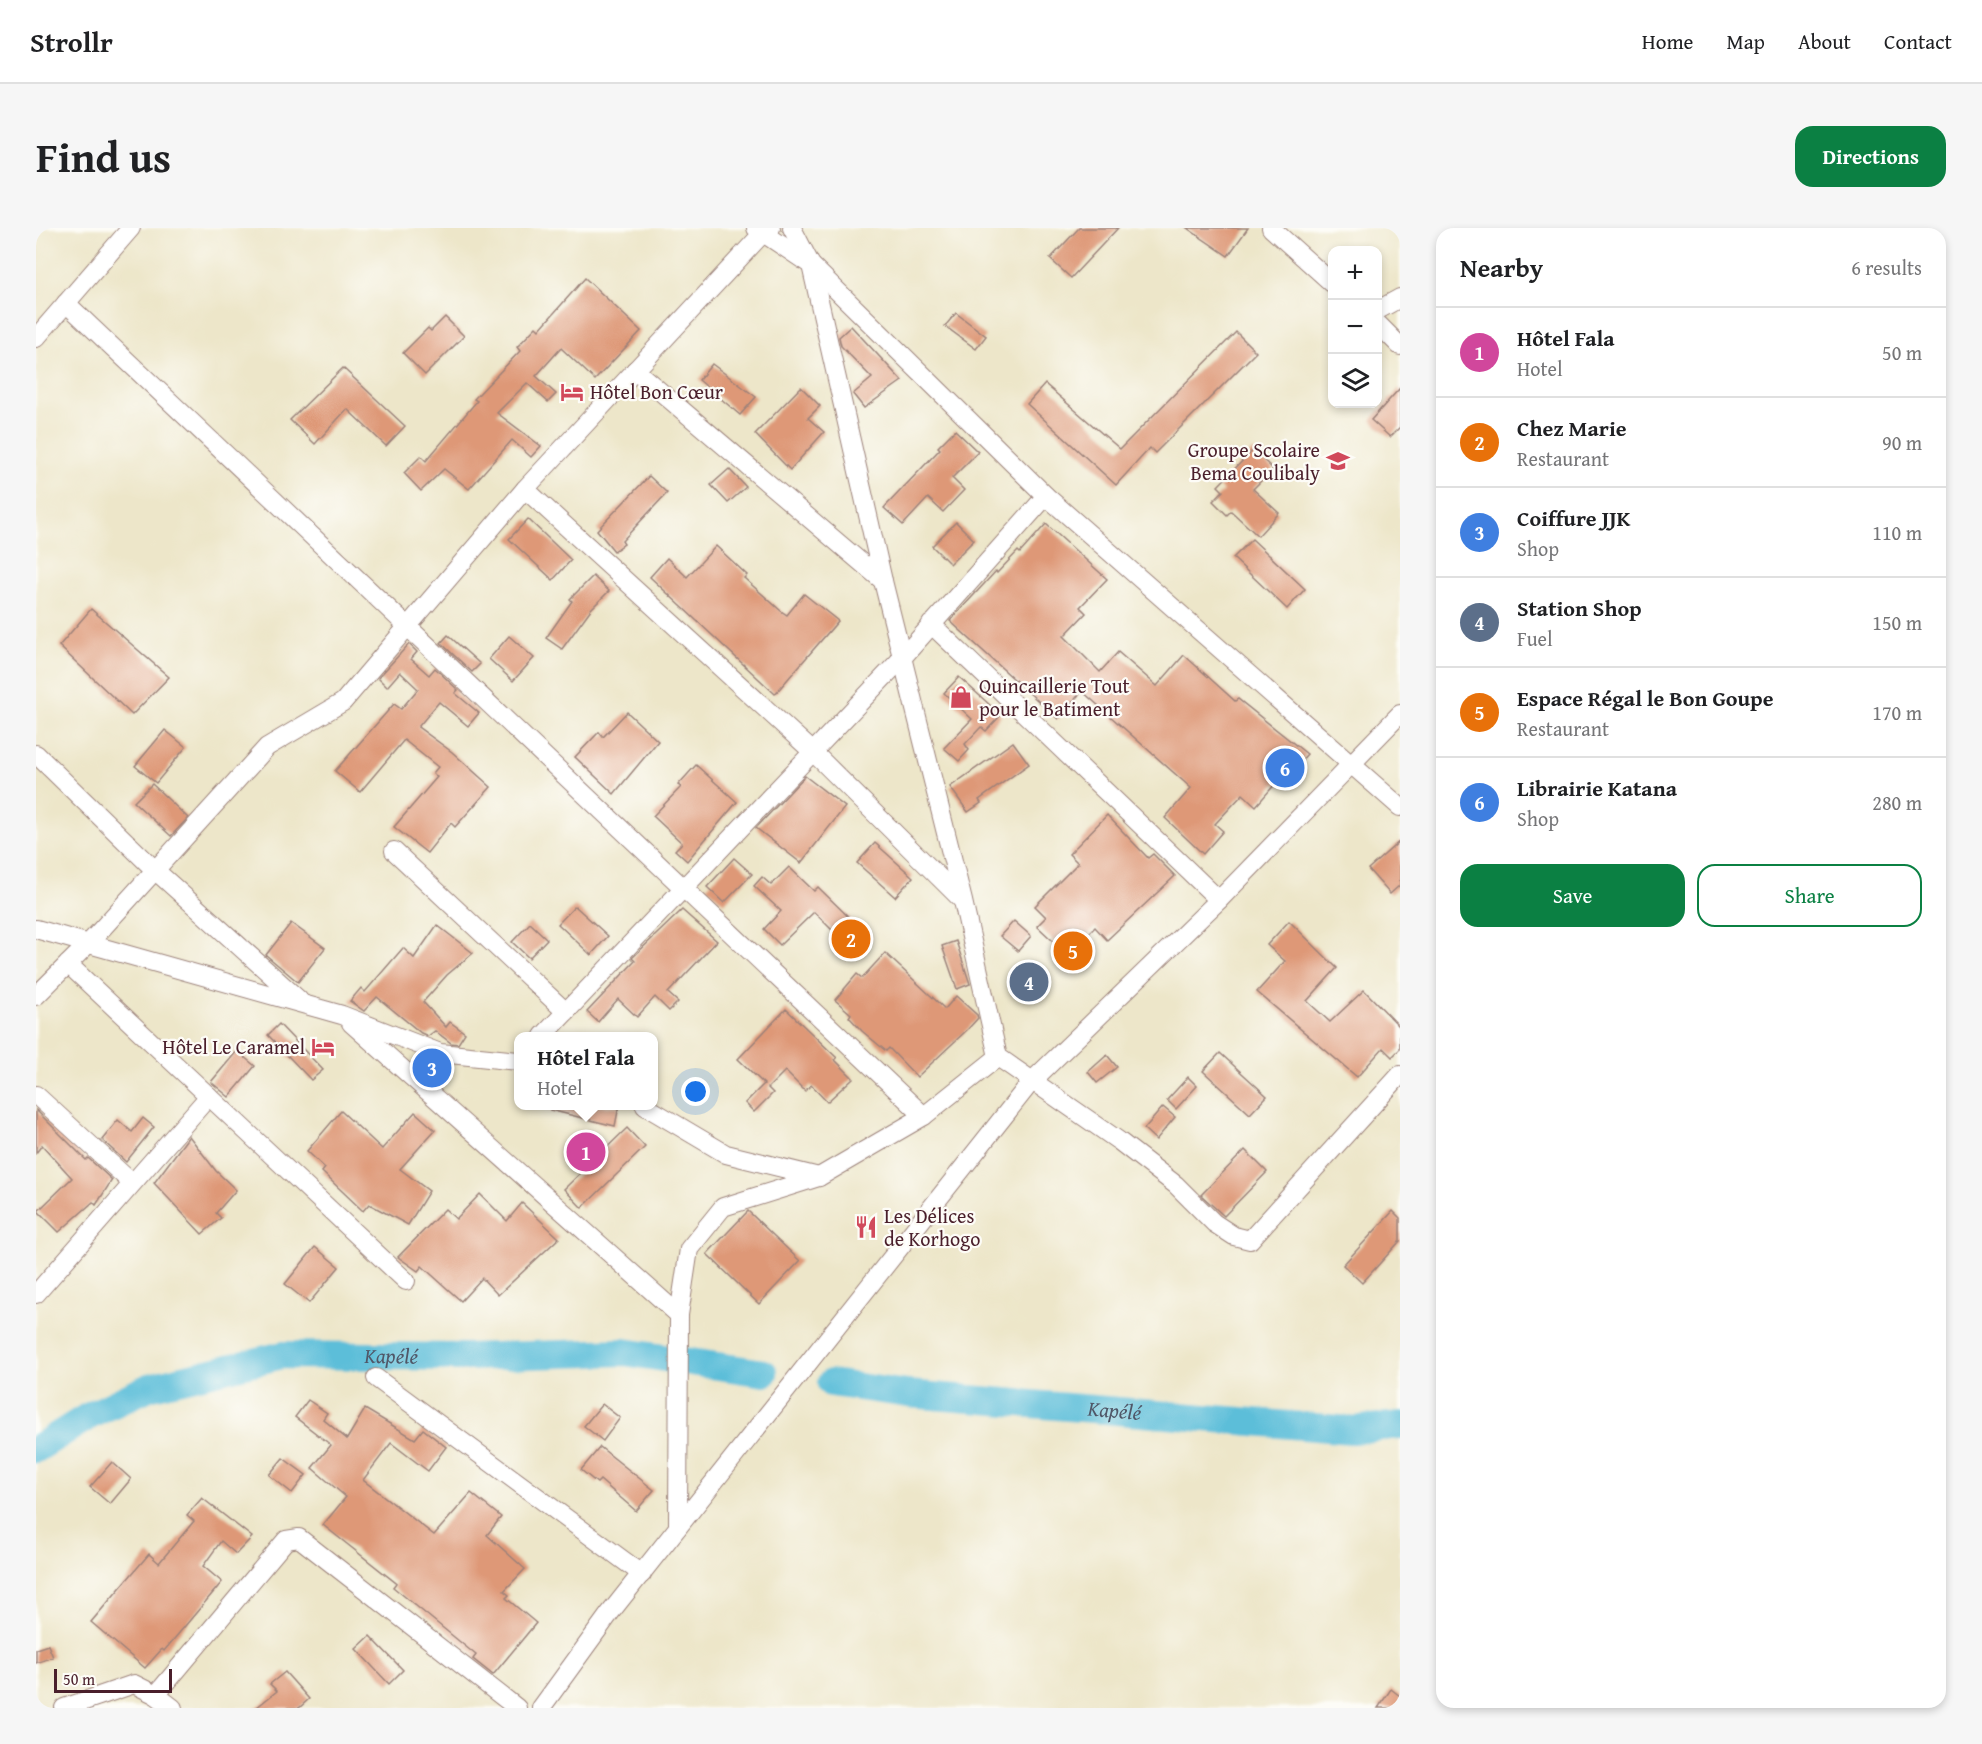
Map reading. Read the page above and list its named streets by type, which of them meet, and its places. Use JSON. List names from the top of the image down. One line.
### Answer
{"water":["Kapélé"],"places":{"hotel":["Hôtel Bon Cœur","Hôtel Le Caramel"],"school or university":["Groupe Scolaire Bema Coulibaly"],"shop":["Quincaillerie Tout pour le Batiment"],"restaurant":["Les Délices de Korhogo"]},"scale_bar":"50 m","page":{"header":"Strollr","nav":["Home","Map","About","Contact"],"title":"Find us","buttons":["Directions",["Save","Share"]],"heading":["Nearby","6 results"],"map_buttons":["+","−"],"list":[{"mark":"1","name":"Hôtel Fala","note":"Hotel","value":"50 m"},{"mark":"2","name":"Chez Marie","note":"Restaurant","value":"90 m"},{"mark":"3","name":"Coiffure JJK","note":"Shop","value":"110 m"},{"mark":"4","name":"Station Shop","note":"Fuel","value":"150 m"},{"mark":"5","name":"Espace Régal le Bon Goupe","note":"Restaurant","value":"170 m"},{"mark":"6","name":"Librairie Katana","note":"Shop","value":"280 m"}],"pins":["6","2","5","4","3","1"],"popup":["Hôtel Fala","Hotel"],"scale":"50 m"}}
